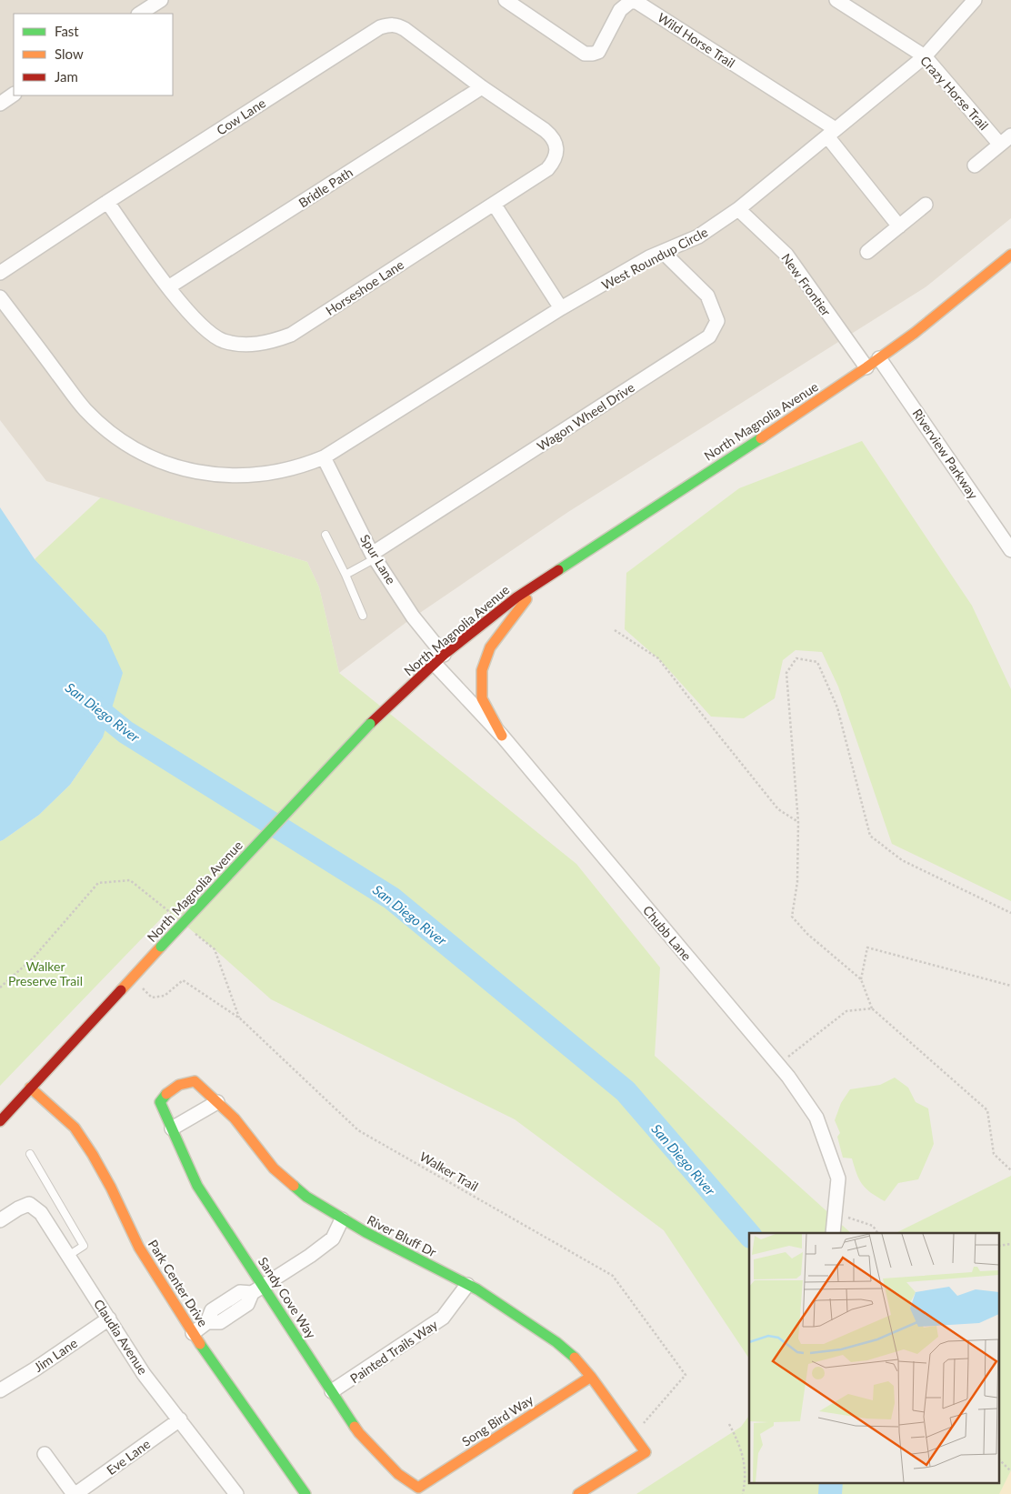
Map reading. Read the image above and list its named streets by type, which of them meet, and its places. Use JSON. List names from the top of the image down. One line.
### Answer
{"streets":{"street":["Wild Horse Trail","Crazy Horse Trail","Cow Lane","Bridle Path","West Roundup Circle","New Frontier","Horseshoe Lane","Wagon Wheel Drive","North Magnolia Avenue","Riverview Parkway","Spur Lane","Chubb Lane","River Bluff Dr","Park Center Drive","Sandy Cove Way","Claudia Avenue","Painted Trails Way","Jim Lane","Song Bird Way","Eve Lane"],"path":["Walker Trail"]},"crossings":[["Wild Horse Trail","West Roundup Circle"],["Crazy Horse Trail","West Roundup Circle"],["Cow Lane","Bridle Path"],["Cow Lane","Horseshoe Lane"],["Bridle Path","Horseshoe Lane"],["West Roundup Circle","New Frontier"],["West Roundup Circle","Wagon Wheel Drive"],["West Roundup Circle","Spur Lane"],["New Frontier","North Magnolia Avenue"],["Wagon Wheel Drive","Spur Lane"],["North Magnolia Avenue","Riverview Parkway"],["North Magnolia Avenue","Spur Lane"],["North Magnolia Avenue","Chubb Lane"],["North Magnolia Avenue","Walker Trail"],["North Magnolia Avenue","Park Center Drive"],["Spur Lane","Chubb Lane"],["Walker Trail","River Bluff Dr"],["River Bluff Dr","Sandy Cove Way"],["River Bluff Dr","Painted Trails Way"],["River Bluff Dr","Song Bird Way"],["Sandy Cove Way","Painted Trails Way"],["Sandy Cove Way","Song Bird Way"],["Claudia Avenue","Jim Lane"],["Claudia Avenue","Eve Lane"]],"water":["San Diego River"],"parks":["Walker Preserve Trail"],"legend":["Fast","Slow","Jam"]}
